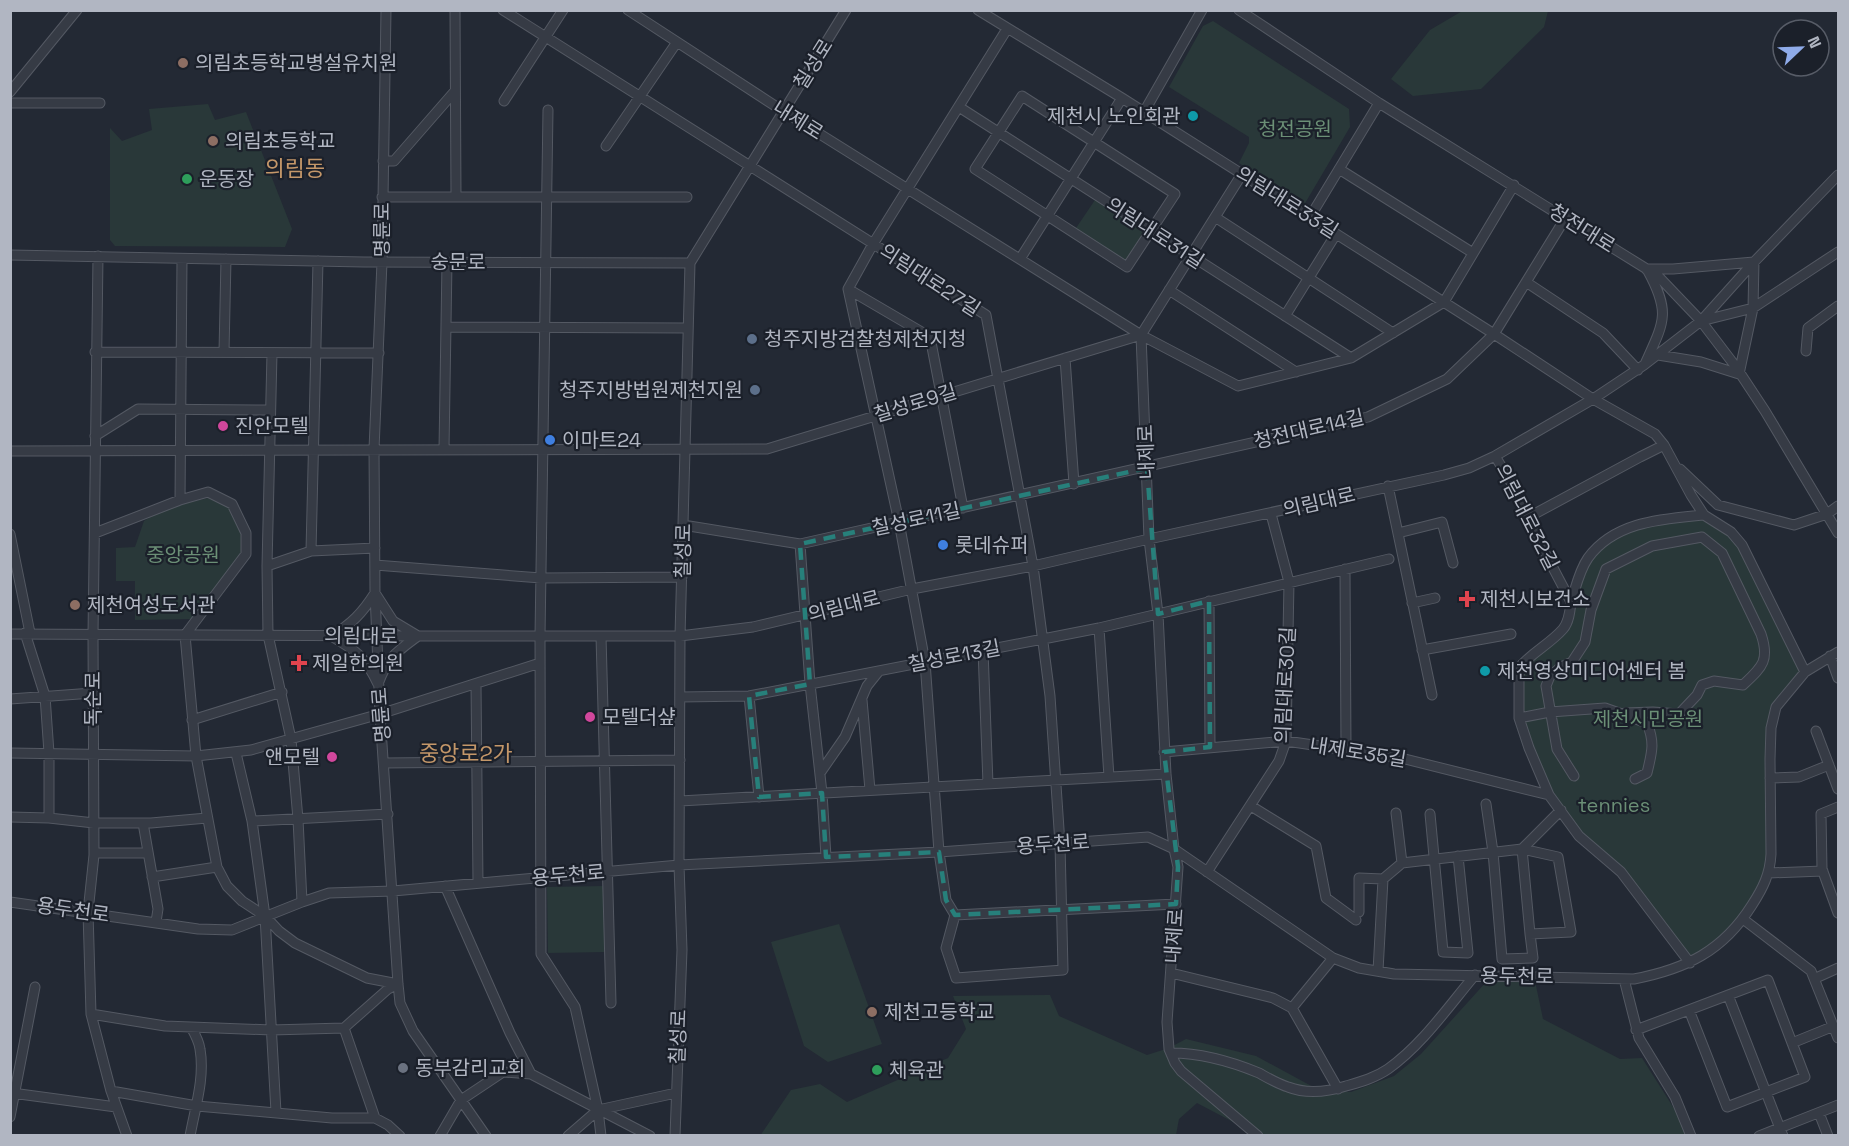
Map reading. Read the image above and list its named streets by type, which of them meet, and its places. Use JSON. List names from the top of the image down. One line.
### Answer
{"streets":{"street":["칠성로","내제로","의림대로33길","청전대로","명륜로","의림대로31길","숭문로","의림대로27길","칠성로9길","청전대로14길","의림대로","의림대로32길","칠성로11길","칠성로13길","의림대로30길","독순로","내제로35길","용두천로"]},"crossings":[["칠성로","내제로"],["칠성로","숭문로"],["칠성로","의림대로27길"],["칠성로","칠성로9길"],["칠성로","의림대로"],["칠성로","칠성로11길"],["칠성로","칠성로13길"],["칠성로","용두천로"],["내제로","칠성로9길"],["내제로","청전대로14길"],["내제로","의림대로"],["내제로","칠성로11길"],["내제로","칠성로13길"],["내제로","내제로35길"],["내제로","용두천로"],["의림대로33길","청전대로14길"],["의림대로33길","의림대로"],["청전대로","청전대로14길"],["청전대로","의림대로"],["명륜로","숭문로"],["명륜로","칠성로9길"],["명륜로","의림대로"],["명륜로","용두천로"],["숭문로","독순로"],["의림대로27길","칠성로9길"],["의림대로27길","의림대로"],["의림대로27길","칠성로11길"],["의림대로27길","칠성로13길"],["의림대로27길","용두천로"],["칠성로9길","독순로"],["청전대로14길","칠성로11길"],["의림대로","의림대로32길"],["의림대로","의림대로30길"],["의림대로","독순로"],["칠성로13길","의림대로30길"],["의림대로30길","내제로35길"],["의림대로30길","용두천로"],["독순로","용두천로"]],"districts":["의림동","중앙로2가"],"parks":["청전공원","중앙공원","제천시민공원","tennies"],"places":{"other":["의림초등학교병설유치원","제천시 노인회관","의림초등학교","운동장","청주지방검찰청제천지청","청주지방법원제천지원","진안모텔","이마트24","롯데슈퍼","제천여성도서관","제천영상미디어센터 봄","모텔더샾","앤모텔","제천고등학교","동부감리교회","체육관"],"health":["제천시보건소","제일한의원"]},"north":"top right"}
